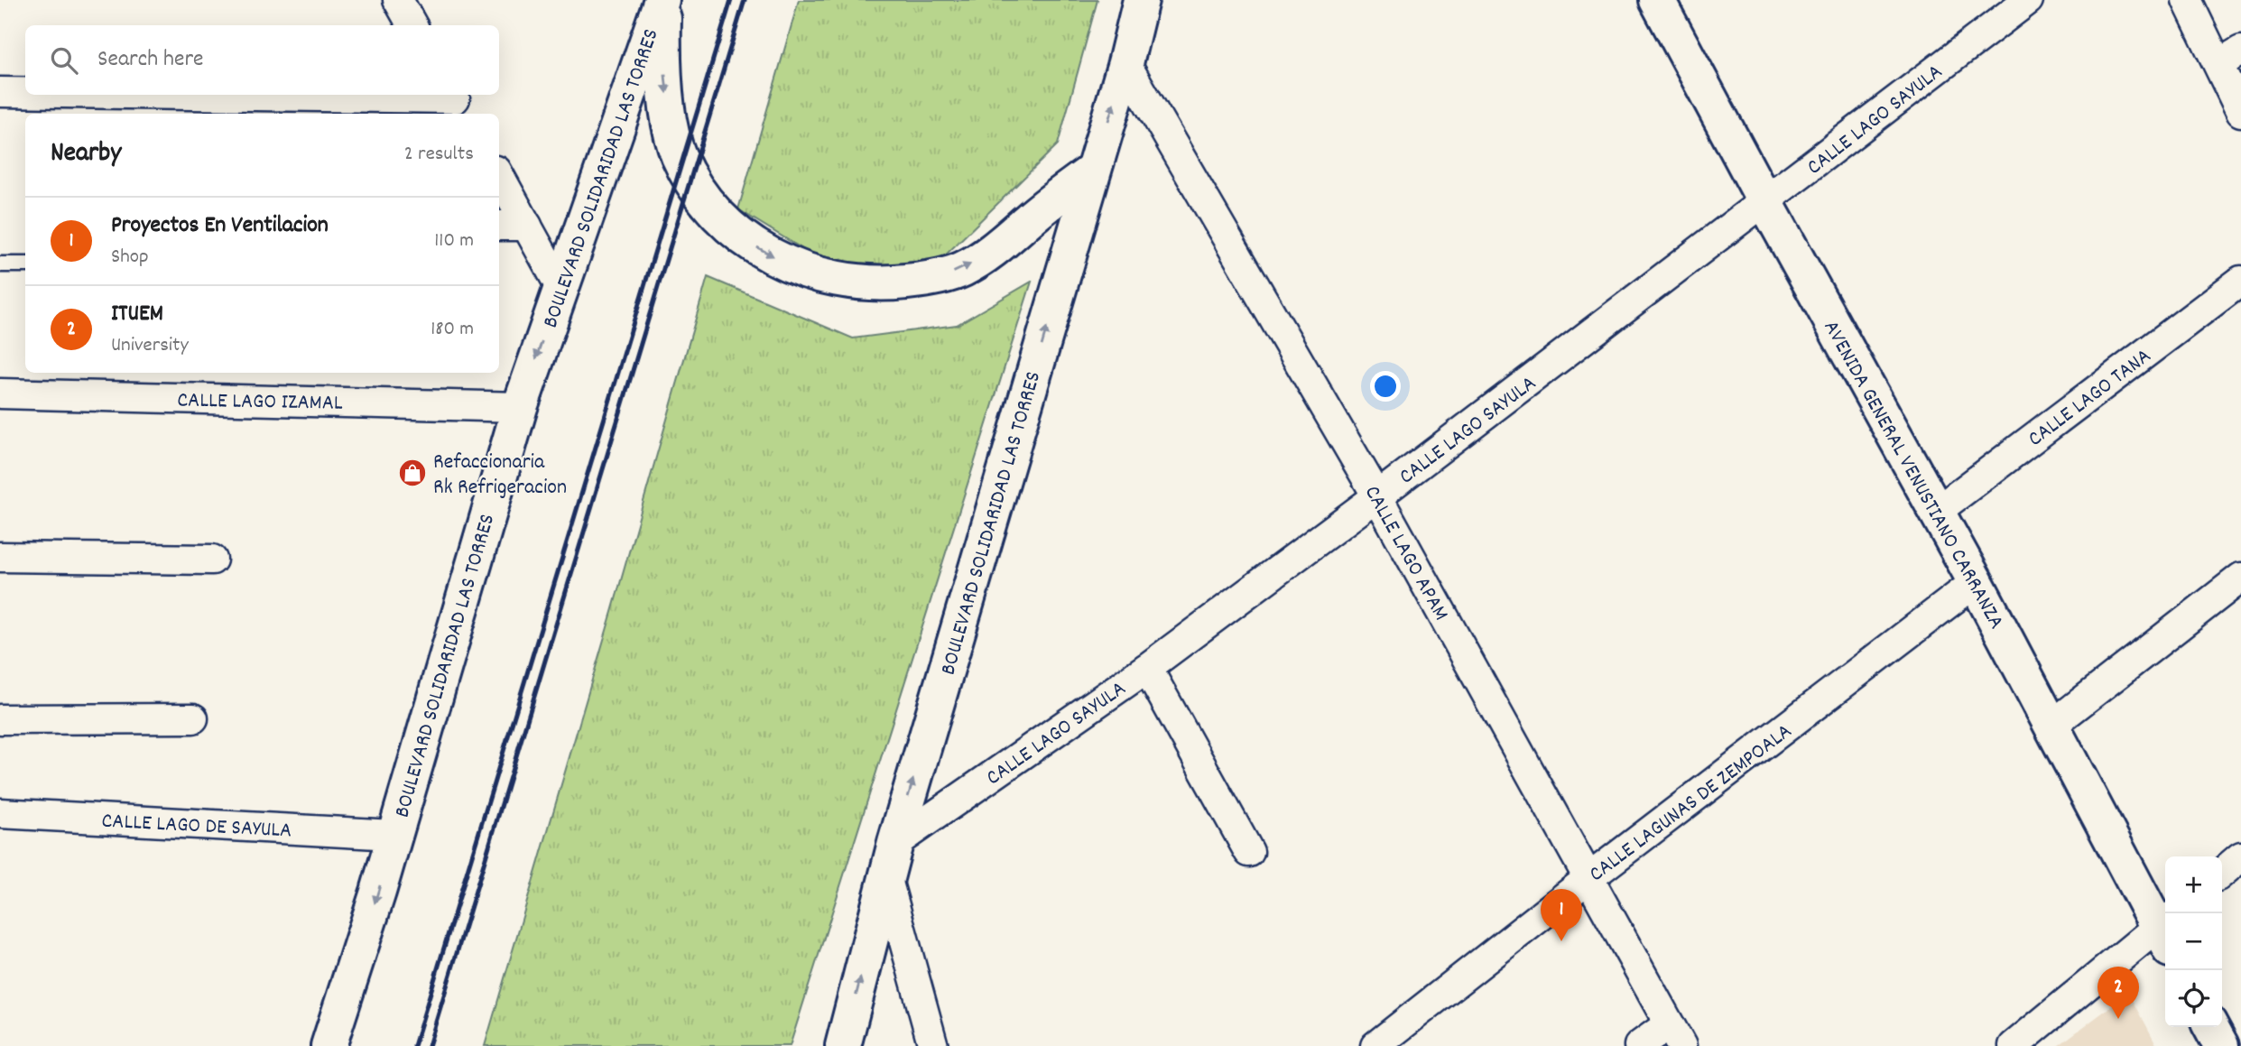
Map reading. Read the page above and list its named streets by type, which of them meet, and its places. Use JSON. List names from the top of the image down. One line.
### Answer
{"streets":{"main road":["BOULEVARD SOLIDARIDAD LAS TORRES","AVENIDA GENERAL VENUSTIANO CARRANZA"],"street":["CALLE LAGO SAYULA","CALLE LAGO TANA","CALLE LAGO IZAMAL","CALLE LAGO APAM","CALLE LAGUNAS DE ZEMPOALA","CALLE LAGO DE SAYULA"]},"crossings":[["CALLE LAGO SAYULA","BOULEVARD SOLIDARIDAD LAS TORRES"],["CALLE LAGO SAYULA","AVENIDA GENERAL VENUSTIANO CARRANZA"],["CALLE LAGO SAYULA","CALLE LAGO APAM"],["BOULEVARD SOLIDARIDAD LAS TORRES","CALLE LAGO IZAMAL"],["BOULEVARD SOLIDARIDAD LAS TORRES","CALLE LAGO APAM"],["BOULEVARD SOLIDARIDAD LAS TORRES","CALLE LAGO DE SAYULA"],["CALLE LAGO TANA","AVENIDA GENERAL VENUSTIANO CARRANZA"],["AVENIDA GENERAL VENUSTIANO CARRANZA","CALLE LAGUNAS DE ZEMPOALA"],["CALLE LAGO APAM","CALLE LAGUNAS DE ZEMPOALA"]],"places":{"shop":["Refaccionaria Rk Refrigeracion"]},"page":{"search":"Search here","heading":["Nearby","2 results"],"list":[{"mark":"1","name":"Proyectos En Ventilacion","note":"Shop","value":"110 m"},{"mark":"2","name":"ITUEM","note":"University","value":"180 m"}],"map_buttons":["+","−"],"pins":["1","2"]}}
